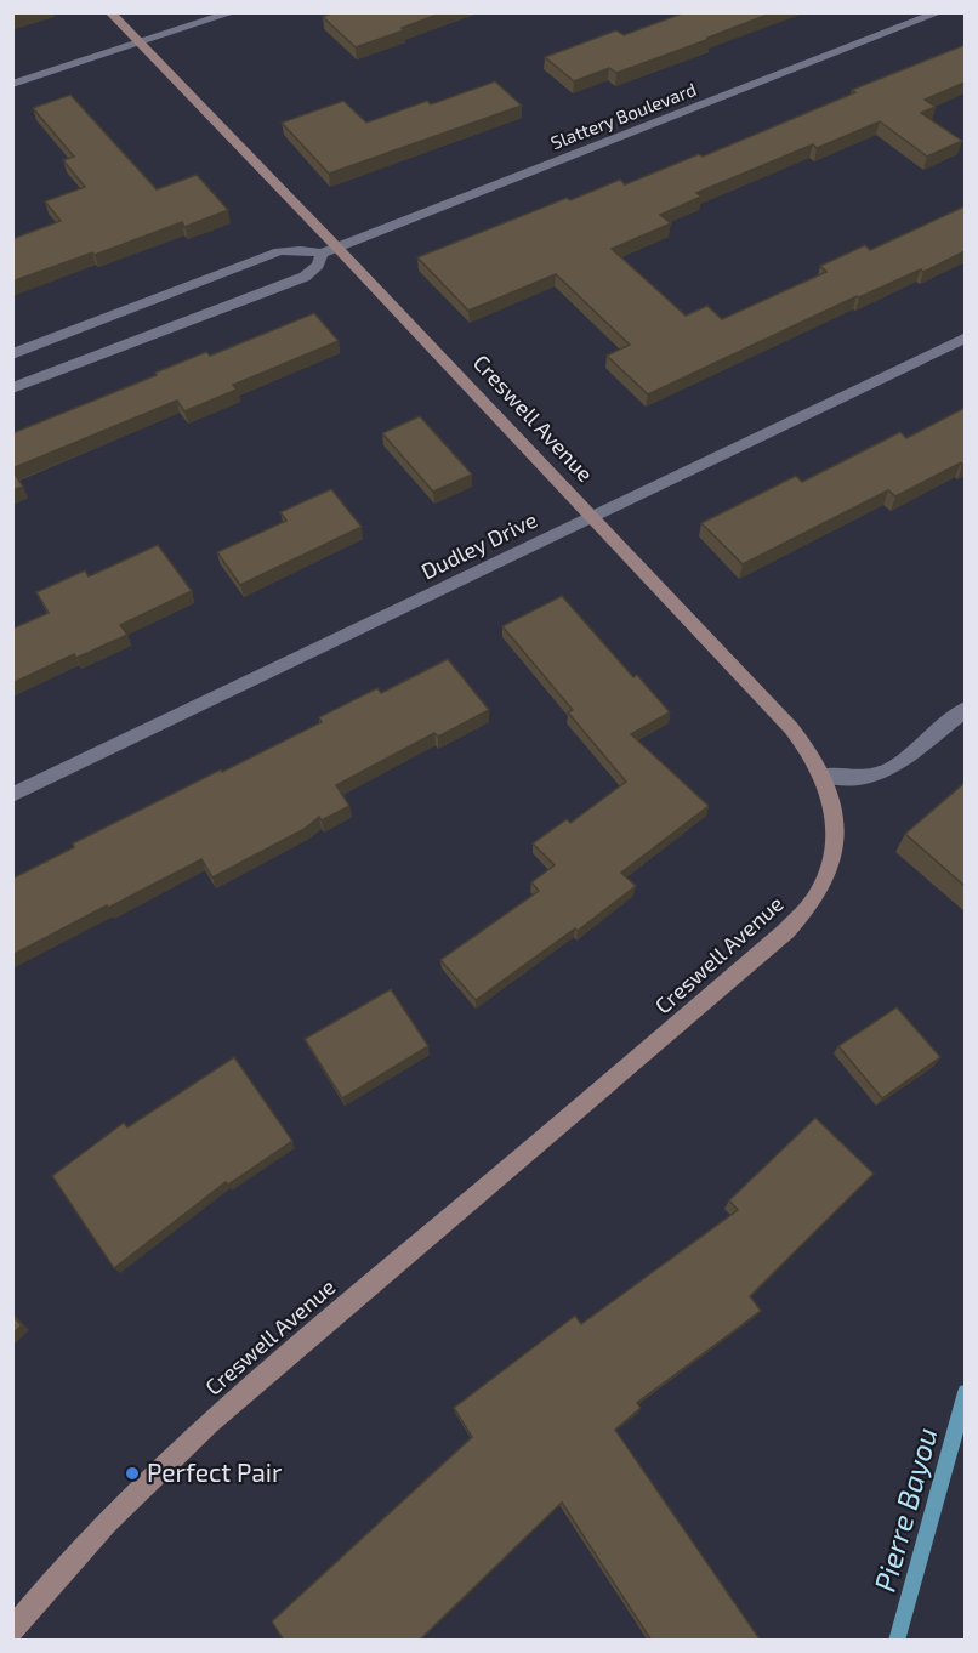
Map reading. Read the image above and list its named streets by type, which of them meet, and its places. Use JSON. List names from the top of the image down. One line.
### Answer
{"streets":{"street":["Slattery Boulevard","Creswell Avenue","Dudley Drive"]},"crossings":[["Slattery Boulevard","Creswell Avenue"],["Creswell Avenue","Dudley Drive"]],"water":["Pierre Bayou"],"places":["Perfect Pair"]}
